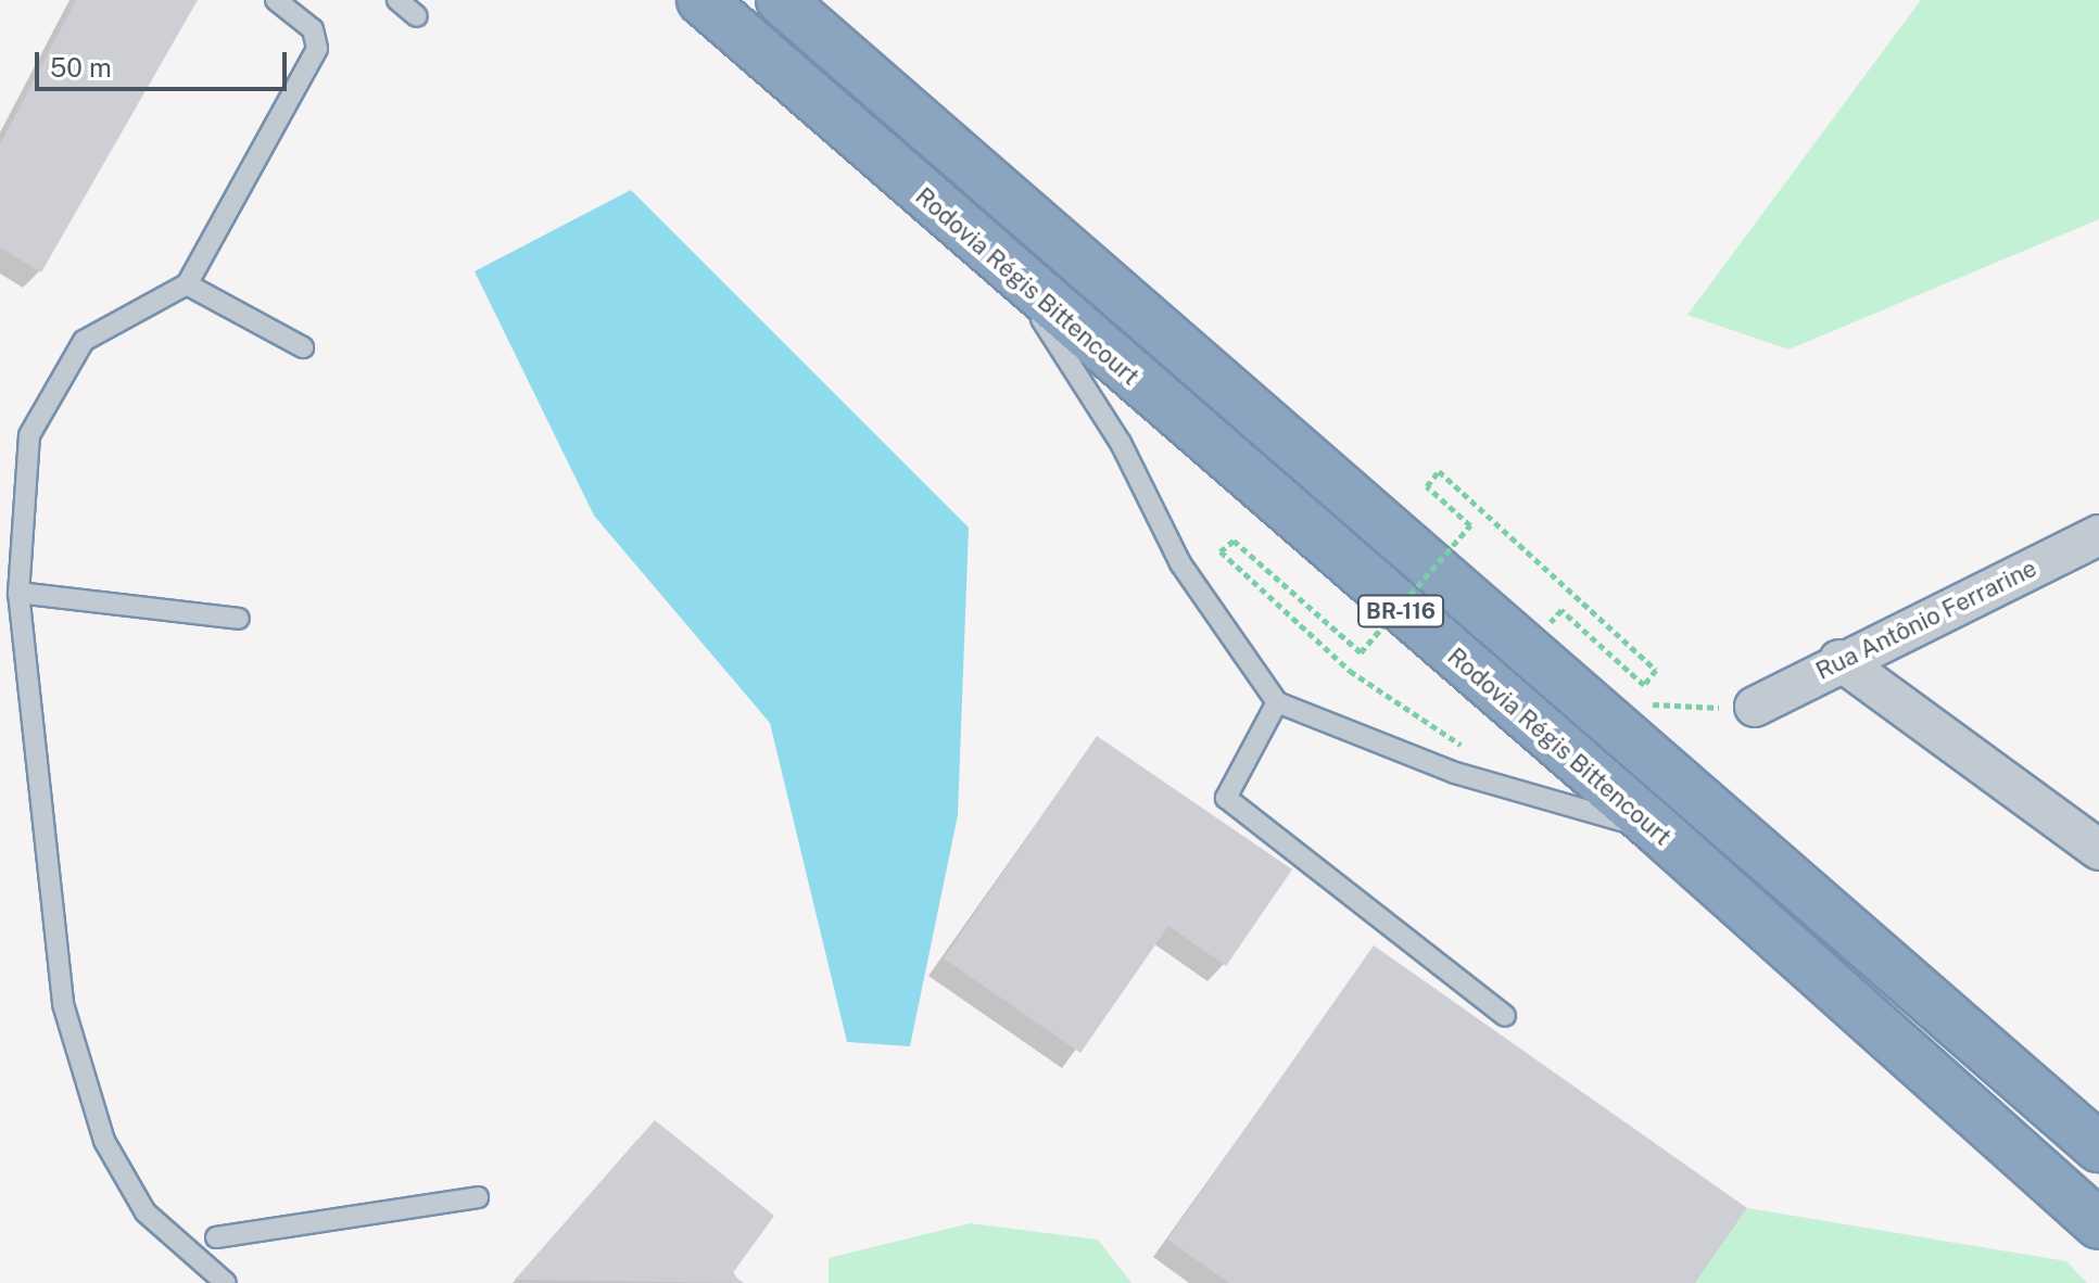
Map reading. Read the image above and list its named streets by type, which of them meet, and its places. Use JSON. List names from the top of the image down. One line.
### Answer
{"streets":{"highway":["Rodovia Régis Bittencourt","BR-116"],"street":["Rua Antônio Ferrarine"]},"scale_bar":"50 m"}
